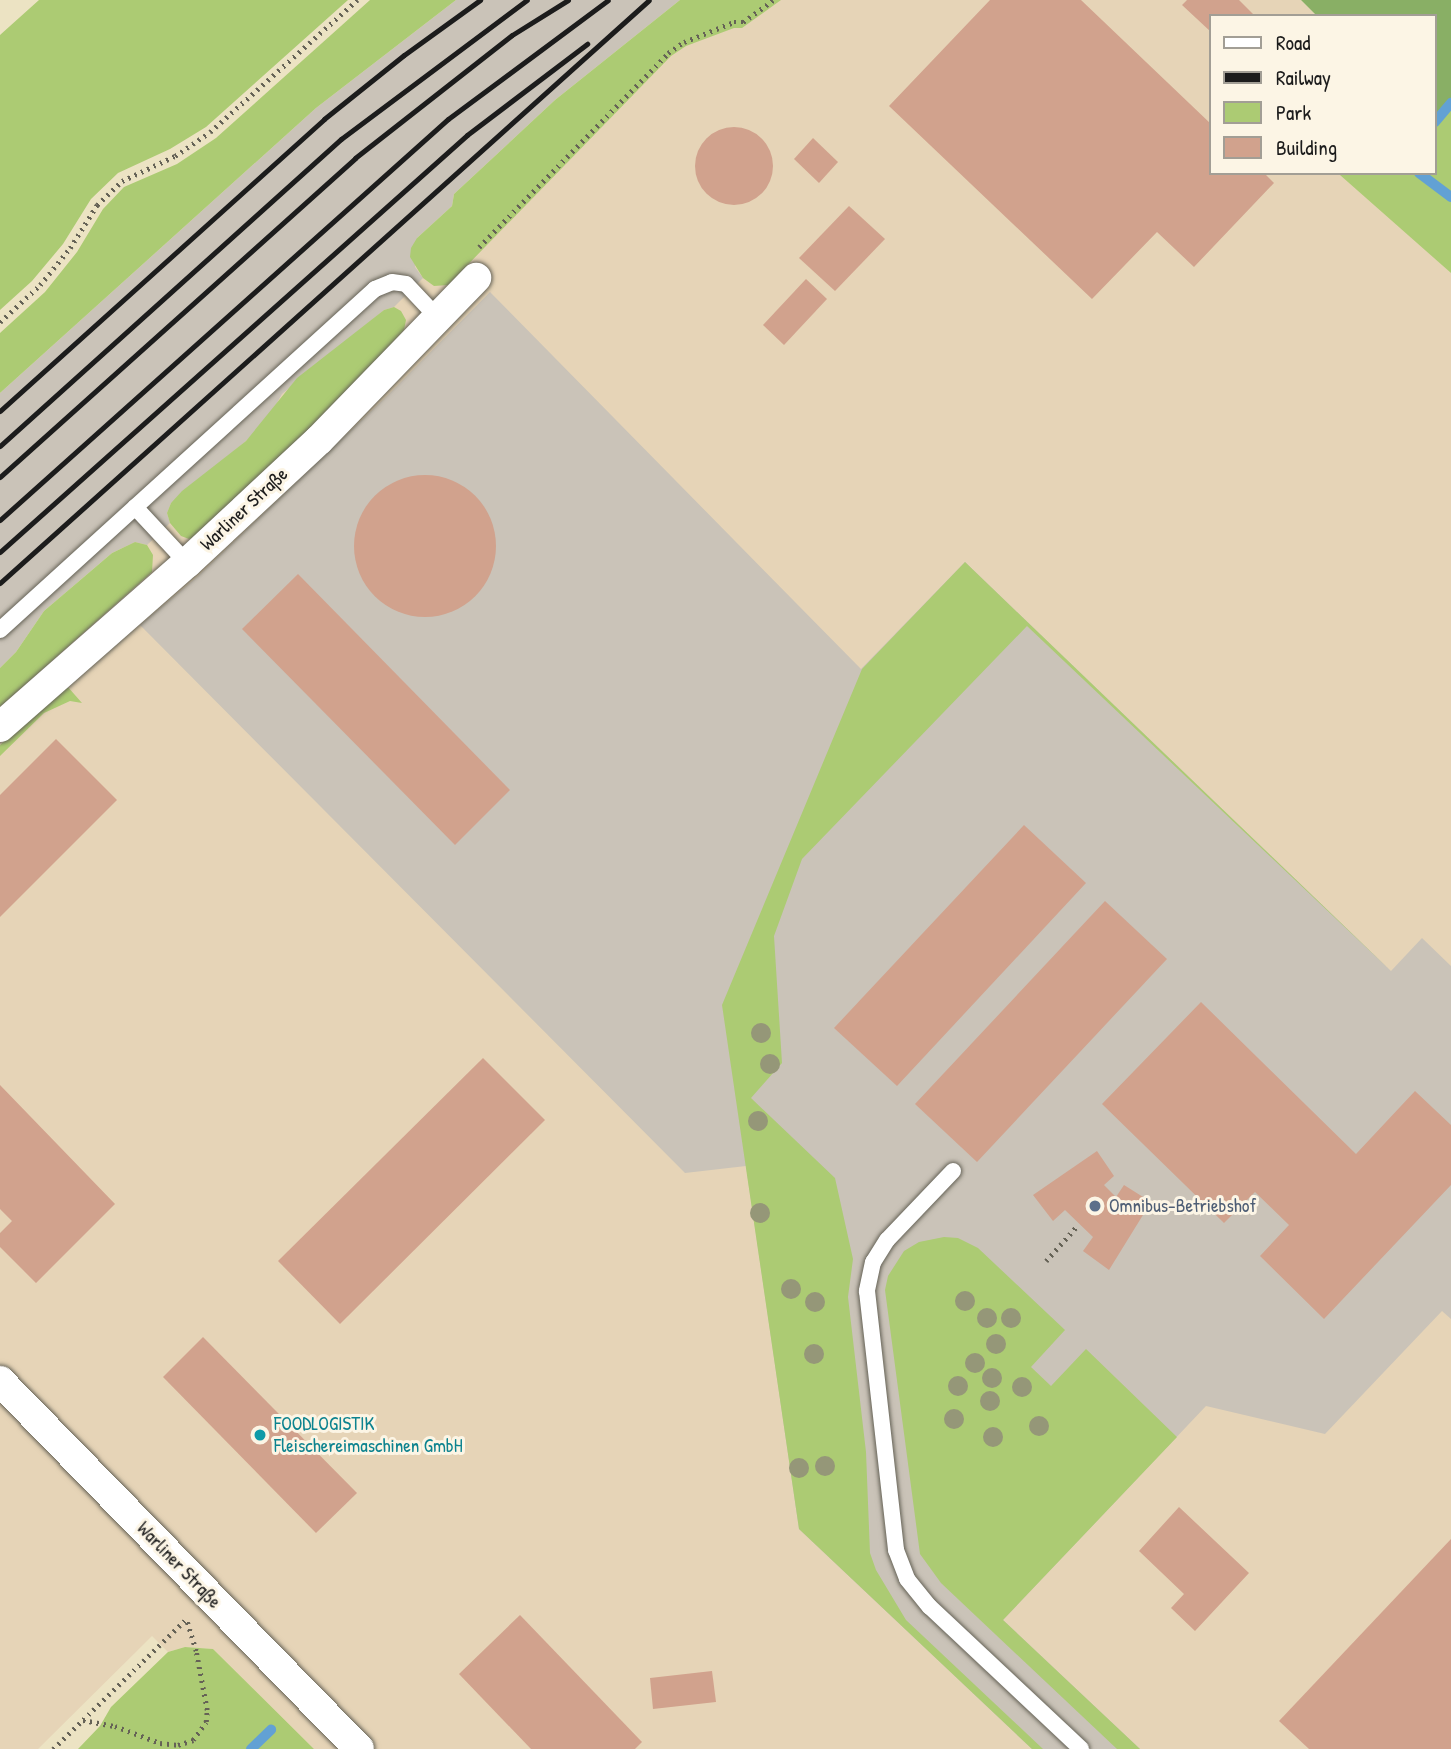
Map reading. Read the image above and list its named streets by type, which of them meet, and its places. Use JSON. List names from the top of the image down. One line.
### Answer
{"streets":{"street":["Warliner Straße"]},"places":["Omnibus-Betriebshof","FOODLOGISTIK Fleischereimaschinen GmbH"],"legend":["Road","Railway","Park","Building"]}
